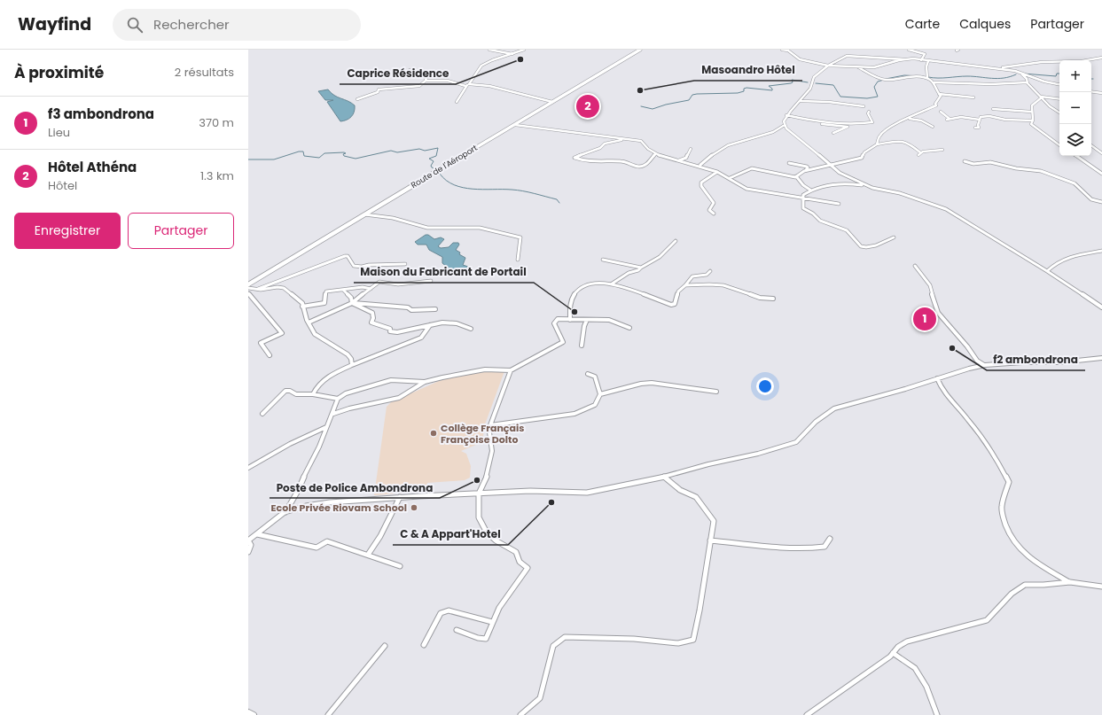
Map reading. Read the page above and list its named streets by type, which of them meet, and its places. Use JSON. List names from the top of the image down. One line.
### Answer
{"streets":{"main road":["Route de l'Aéroport"]},"places":["Caprice Résidence","Masoandro Hôtel","Maison du Fabricant de Portail","f2 ambondrona","Collège Français Françoise Dolto","Poste de Police Ambondrona","C & A Appart'Hotel","Ecole Privée Riovam School"],"page":{"header":"Wayfind","search":"Rechercher","nav":["Carte","Calques","Partager"],"heading":["À proximité","2 résultats"],"map_buttons":["+","−"],"pins":["2","1"],"list":[{"mark":"1","name":"f3 ambondrona","note":"Lieu","value":"370 m"},{"mark":"2","name":"Hôtel Athéna","note":"Hôtel","value":"1.3 km"}],"buttons":["Enregistrer","Partager"]}}
